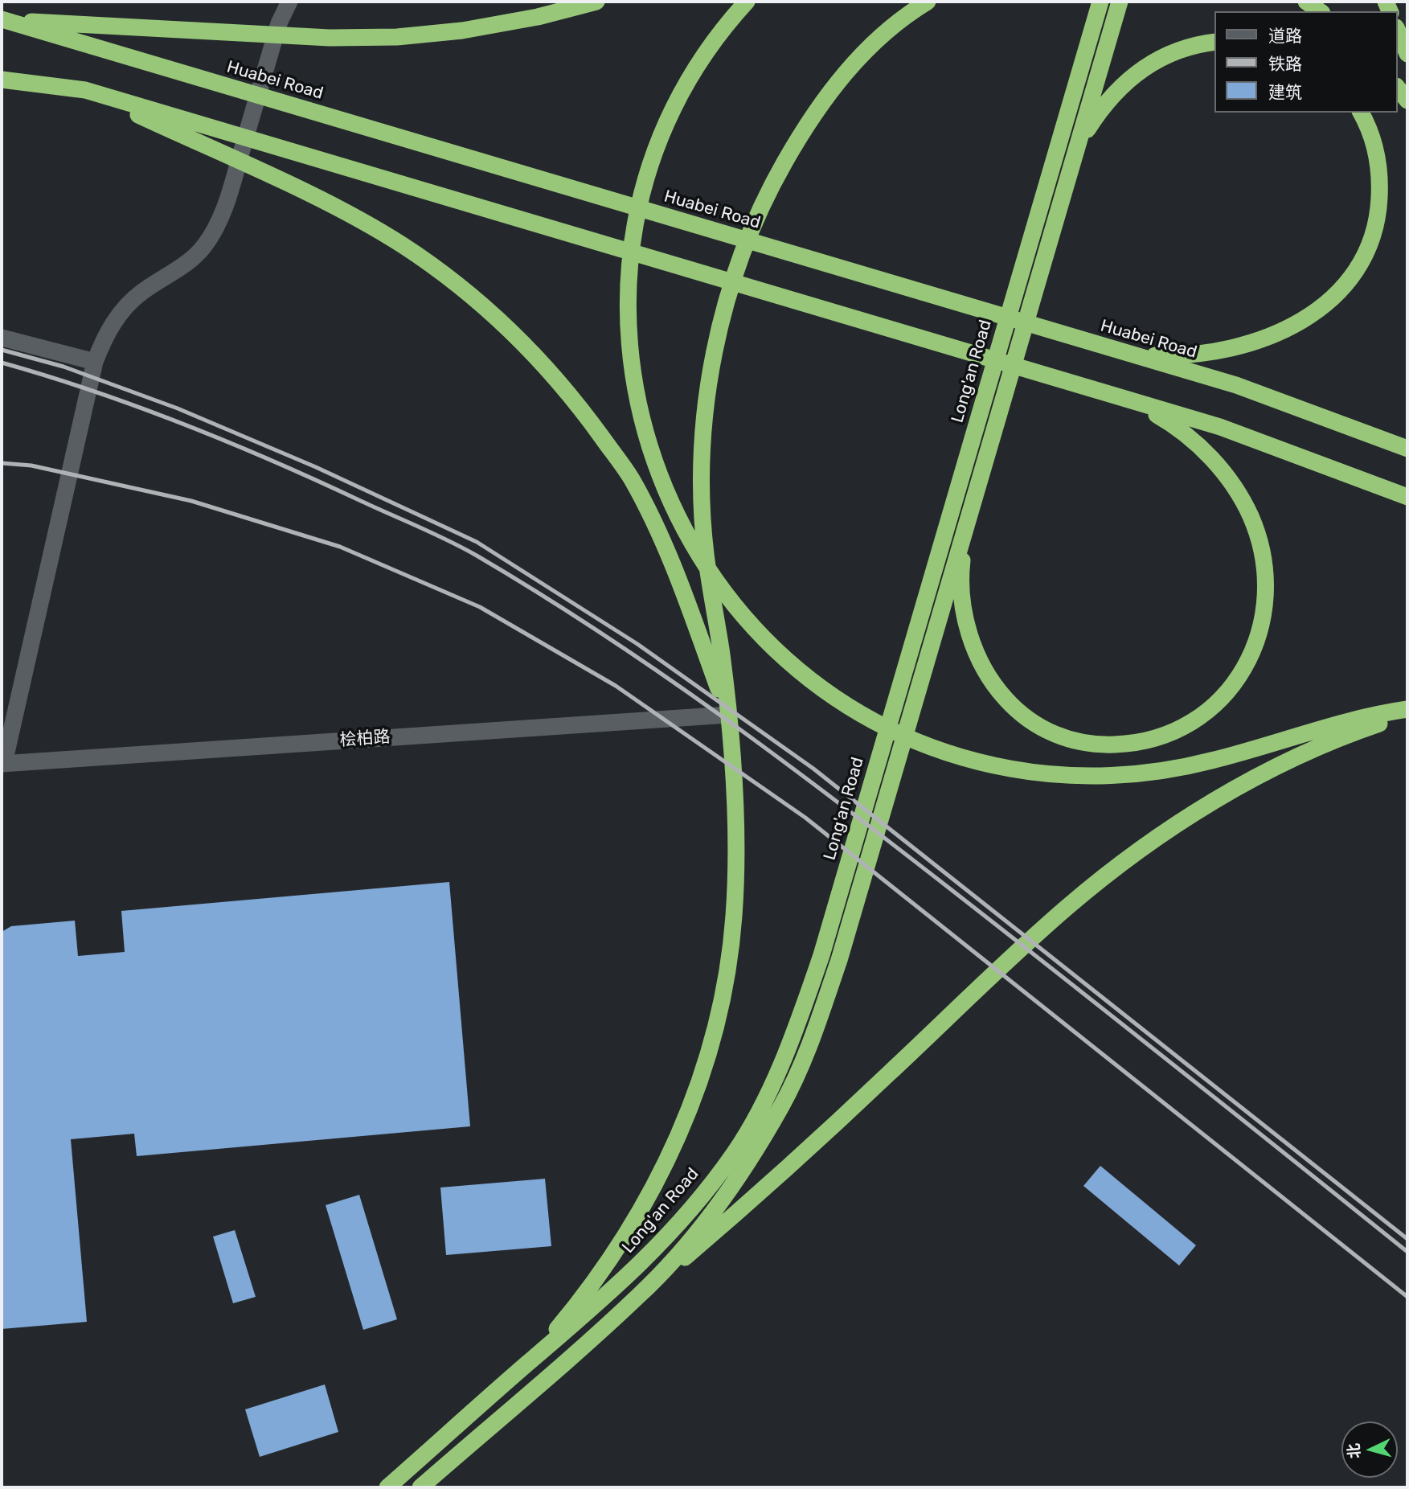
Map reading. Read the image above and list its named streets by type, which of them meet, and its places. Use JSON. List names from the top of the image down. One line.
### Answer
{"streets":{"highway":["Huabei Road","Long'an Road"],"street":["桧柏路"]},"legend":["道路","铁路","建筑"],"north":"left"}
